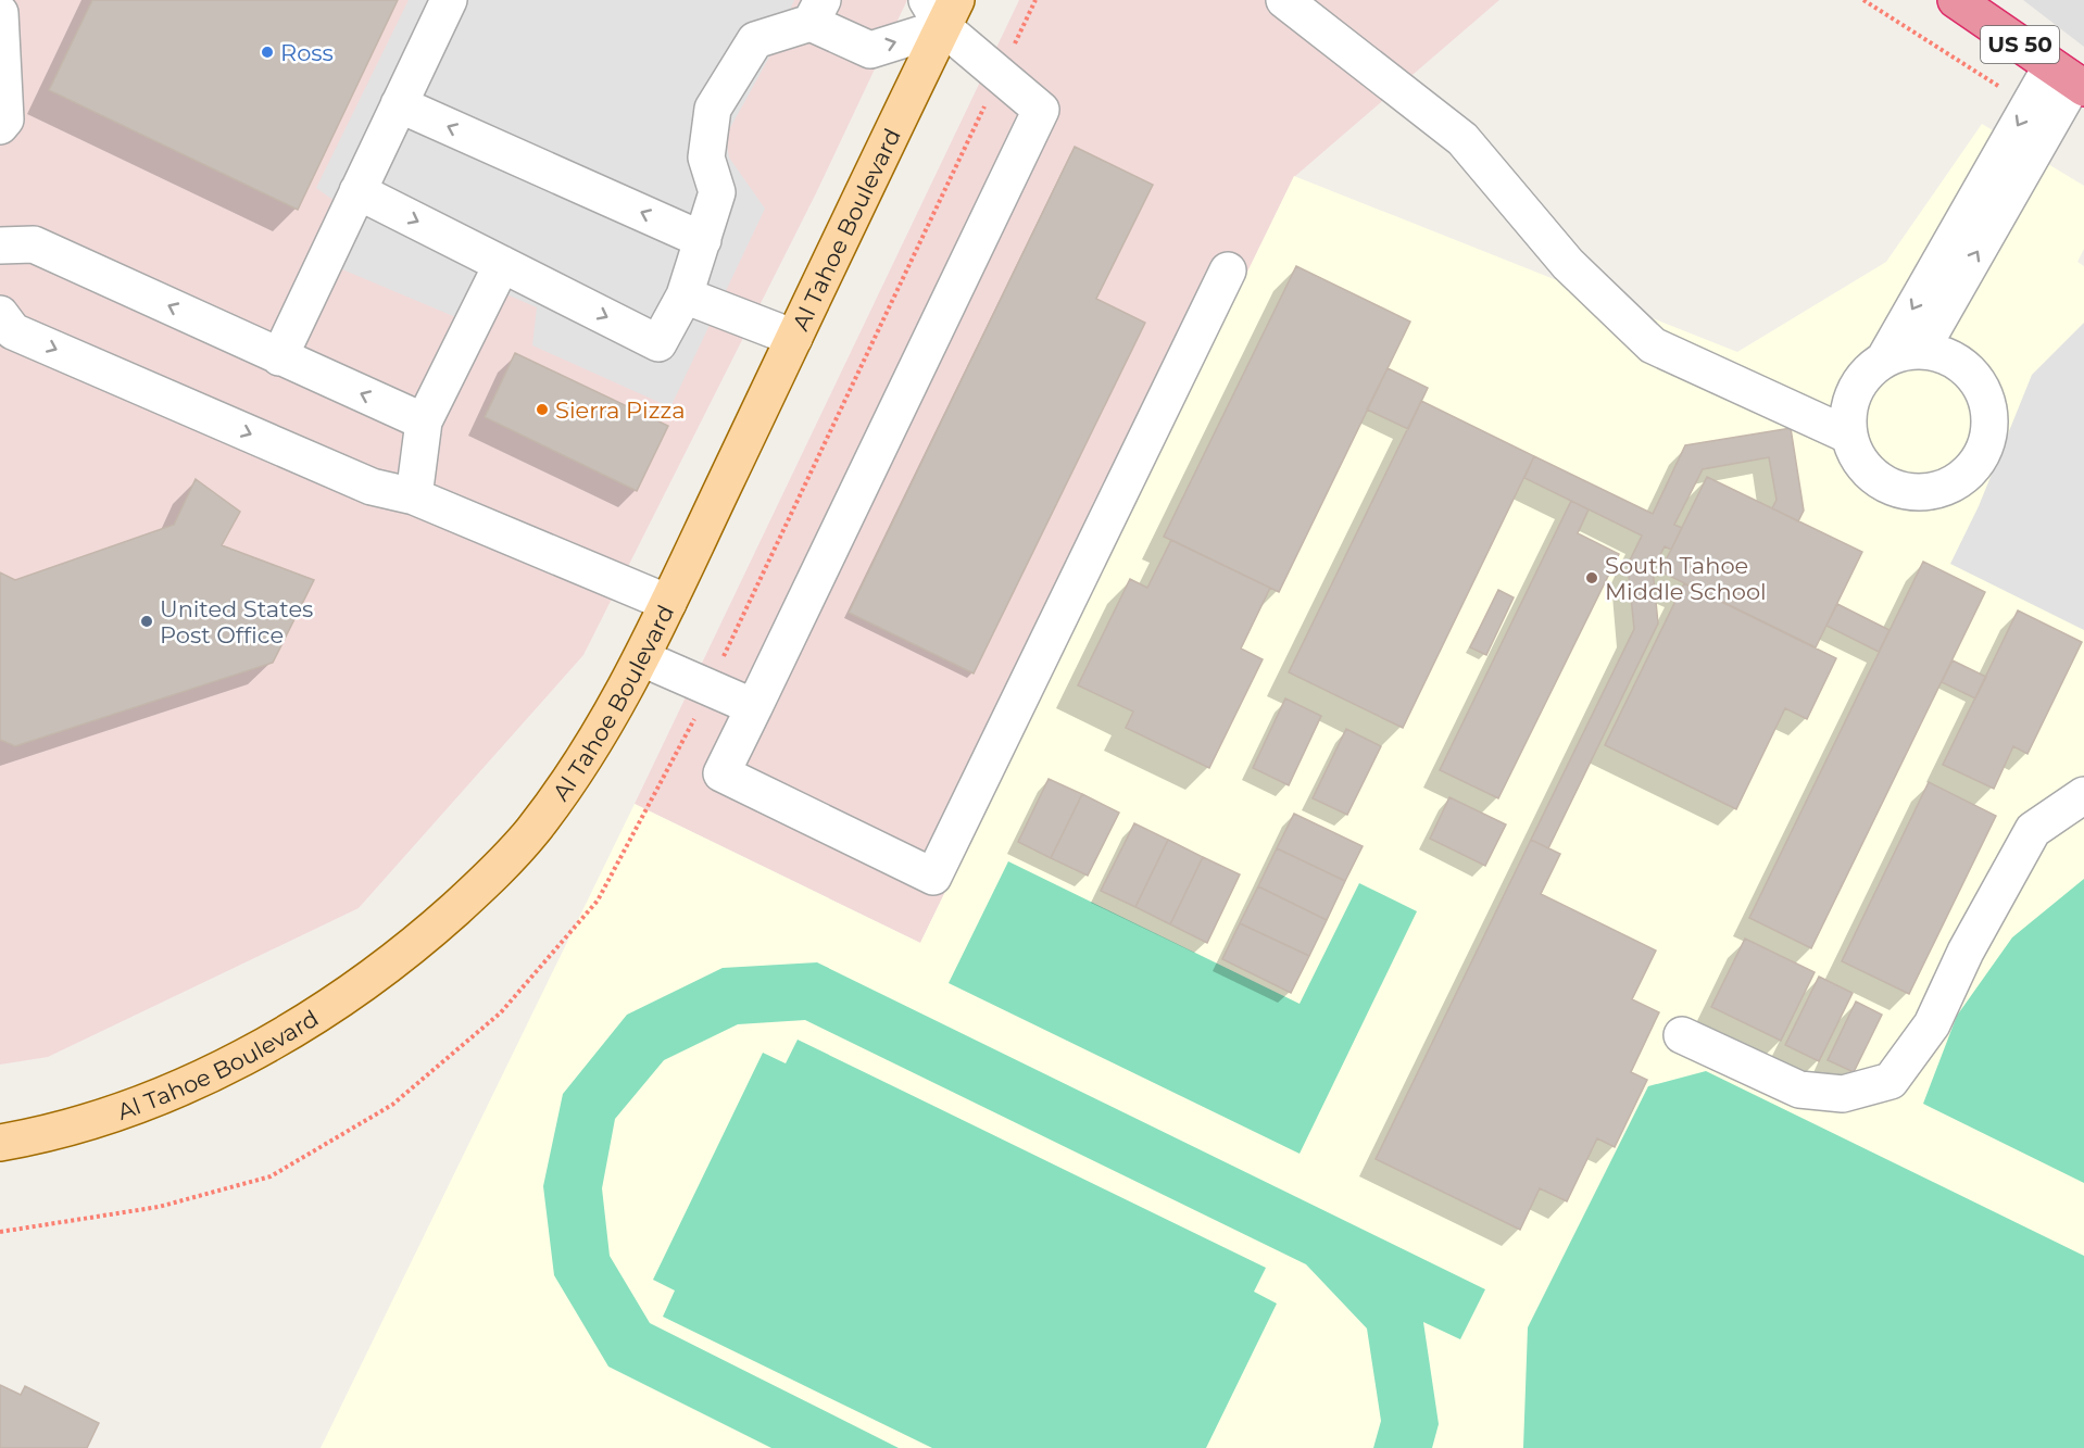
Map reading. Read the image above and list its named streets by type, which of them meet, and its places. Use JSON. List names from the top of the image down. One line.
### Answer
{"streets":{"highway":["US 50"],"main road":["Al Tahoe Boulevard"]},"places":["Ross","Sierra Pizza","South Tahoe Middle School","United States Post Office"]}
